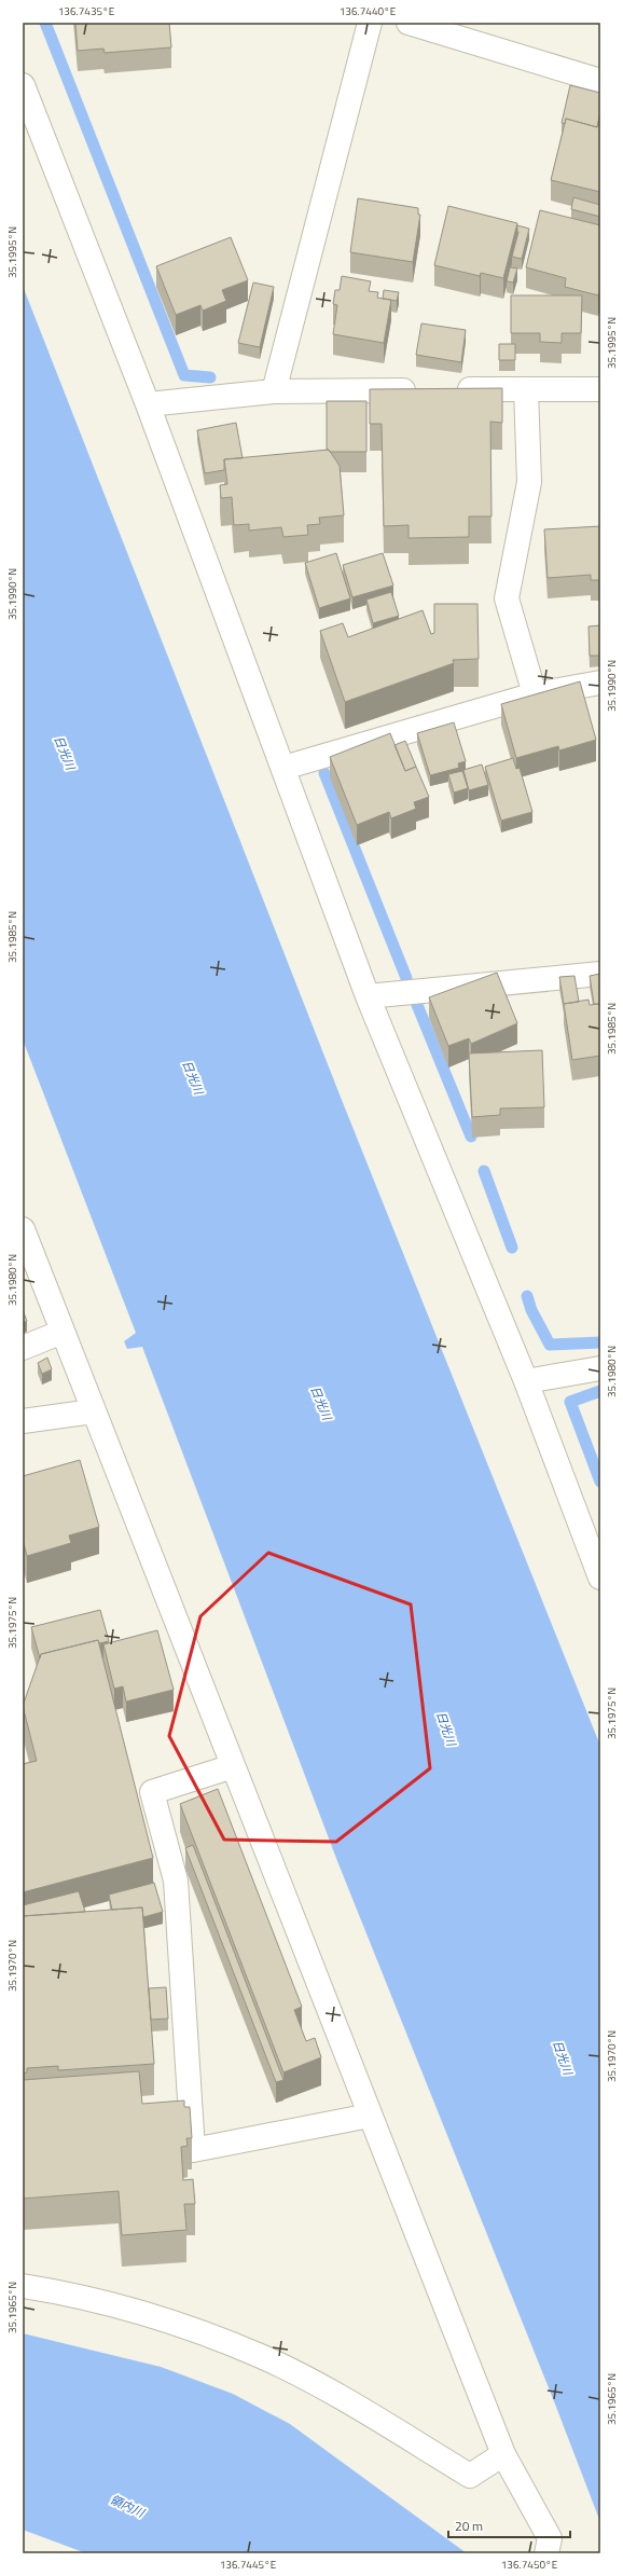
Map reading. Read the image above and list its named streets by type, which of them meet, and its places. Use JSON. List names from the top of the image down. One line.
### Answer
{"water":["日光川","領内川"],"scale_bar":"20 m","coordinates":["136.7435°E","136.7440°E","35.1995°N","35.1990°N","35.1985°N","35.1980°N","35.1975°N","35.1970°N","35.1965°N","136.7445°E","136.7450°E"]}
